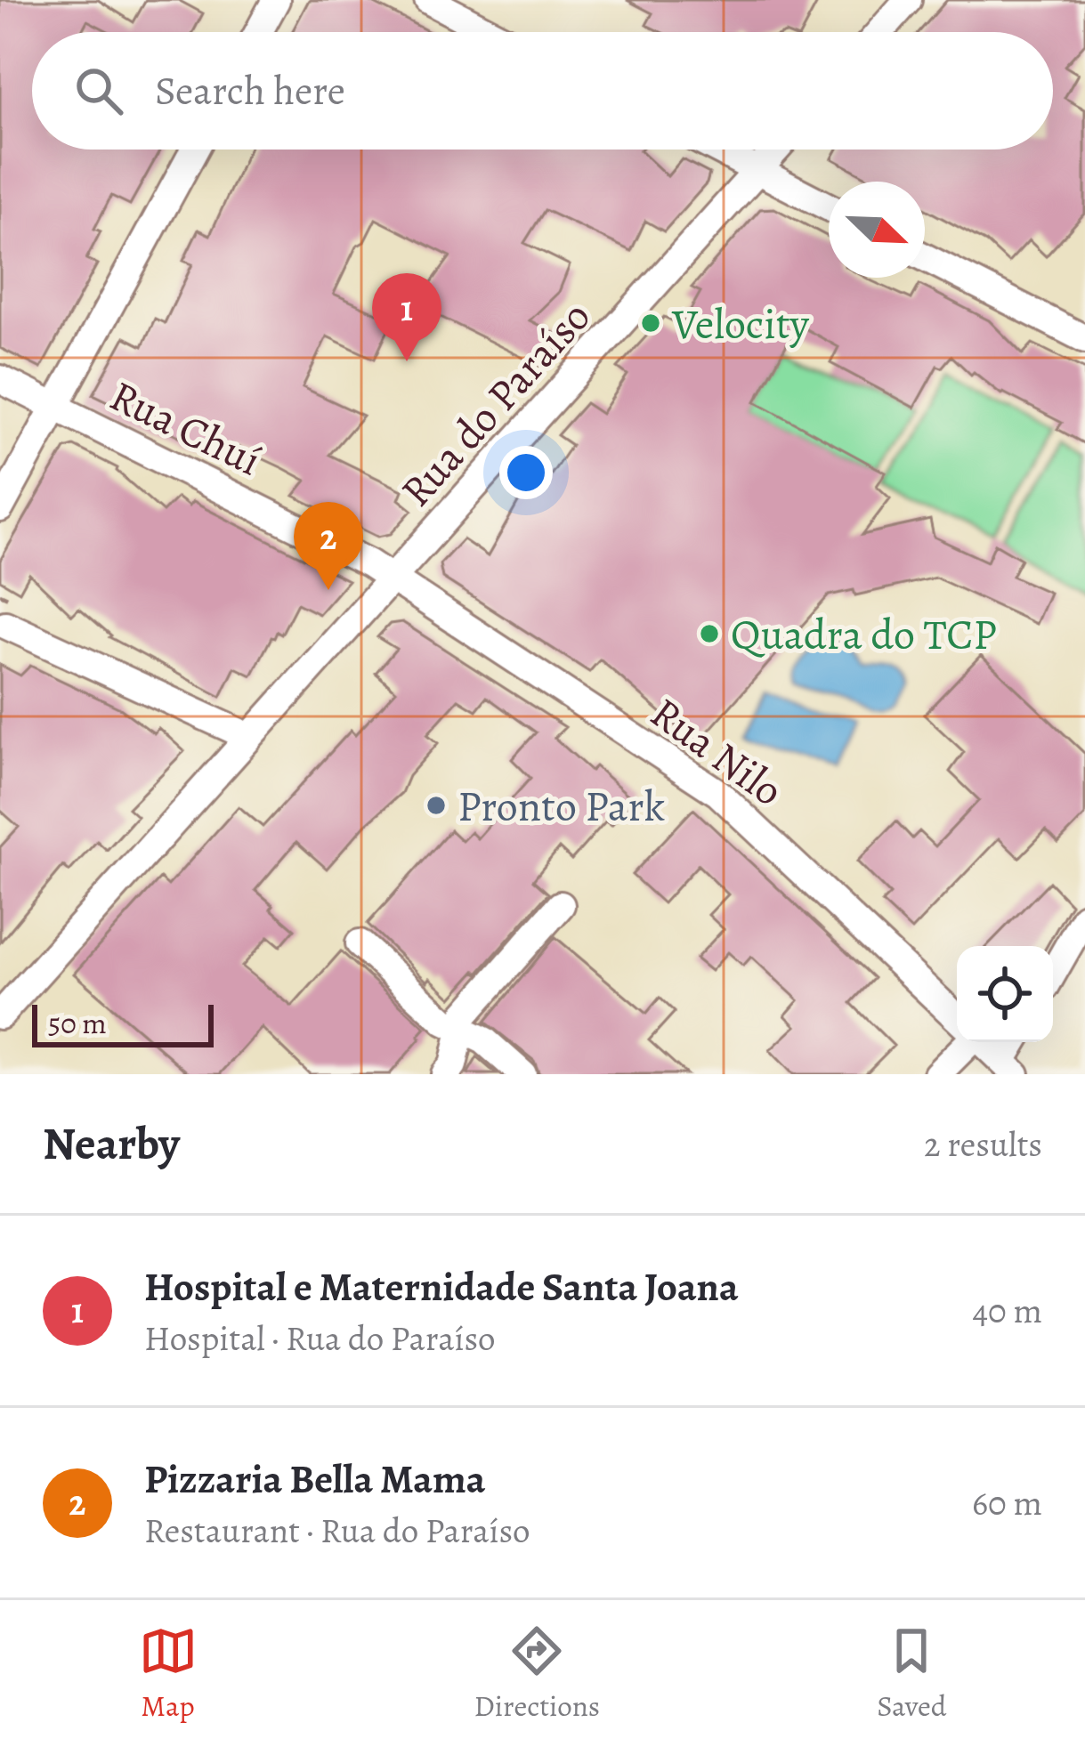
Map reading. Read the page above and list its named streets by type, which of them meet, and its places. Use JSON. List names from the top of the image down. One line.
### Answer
{"streets":{"street":["Rua do Paraíso","Rua Chuí","Rua Nilo"]},"crossings":[["Rua do Paraíso","Rua Chuí"],["Rua do Paraíso","Rua Nilo"],["Rua Chuí","Rua Nilo"]],"places":["Velocity","Quadra do TCP","Pronto Park"],"scale_bar":"50 m","north":"bottom right","page":{"search":"Search here","pins":["1","2"],"scale":"50 m","heading":["Nearby","2 results"],"list":[{"mark":"1","name":"Hospital e Maternidade Santa Joana","note":"Hospital · Rua do Paraíso","value":"40 m"},{"mark":"2","name":"Pizzaria Bella Mama","note":"Restaurant · Rua do Paraíso","value":"60 m"}],"nav":["Map","Directions","Saved"]}}
